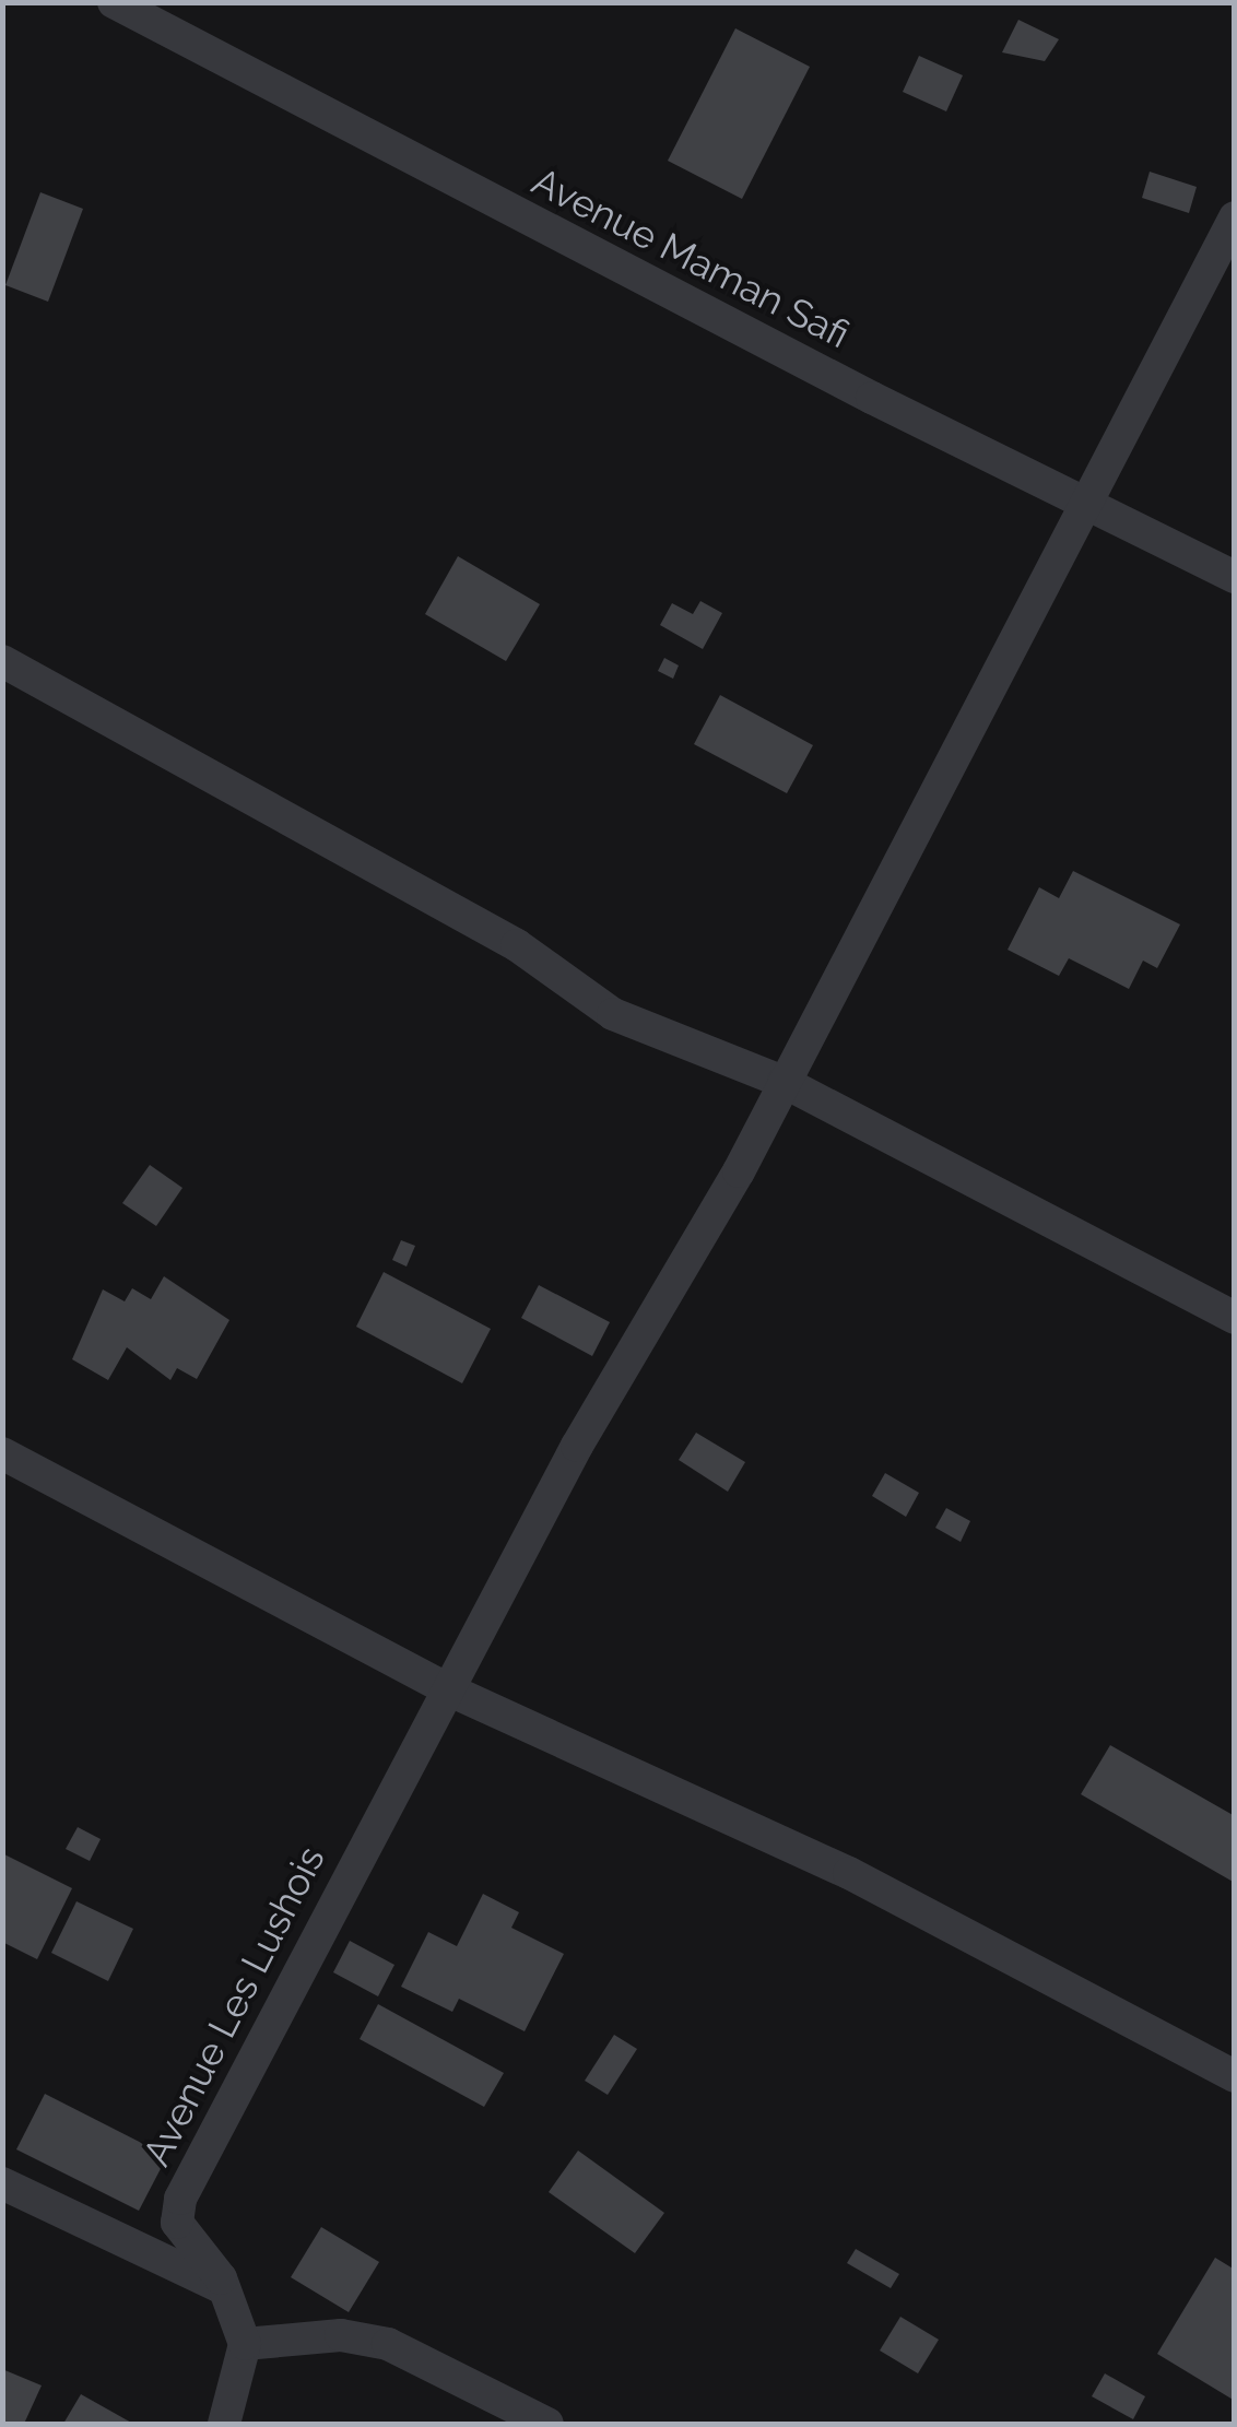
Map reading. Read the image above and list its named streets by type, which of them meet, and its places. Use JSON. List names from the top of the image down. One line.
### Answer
{"streets":{"street":["Avenue Maman Safi","Avenue Les Lushois"]},"crossings":[["Avenue Maman Safi","Avenue Les Lushois"]]}
